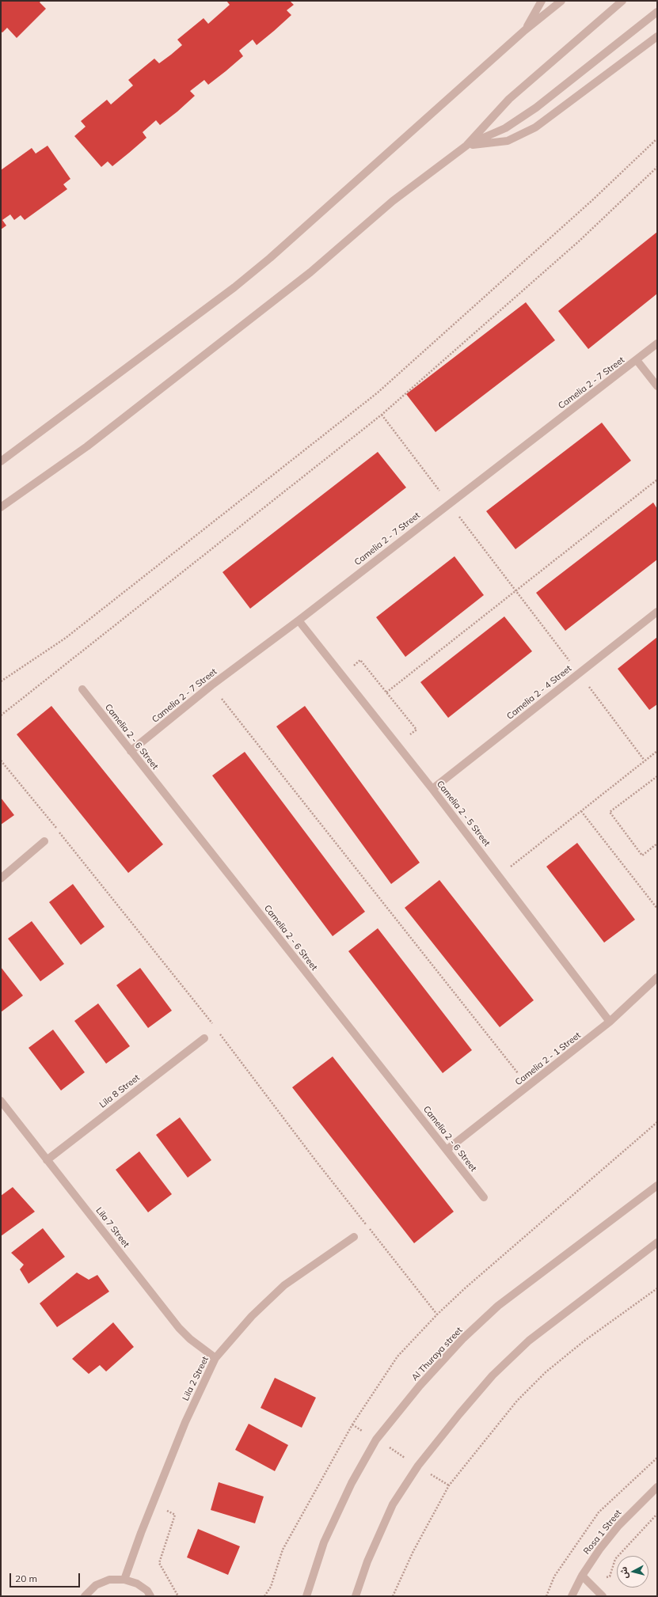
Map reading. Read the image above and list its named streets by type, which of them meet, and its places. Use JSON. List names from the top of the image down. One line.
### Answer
{"streets":{"street":["Camelia 2 - 7 Street","Camelia 2 - 4 Street","Camelia 2 - 6 Street","Camelia 2 - 5 Street","Camelia 2 - 1 Street","Lila 8 Street","Lila 7 Street","Al Thuraya street","Lila 2 Street","Rosa 1 Street"]},"crossings":[["Camelia 2 - 7 Street","Camelia 2 - 6 Street"],["Camelia 2 - 7 Street","Camelia 2 - 5 Street"],["Camelia 2 - 4 Street","Camelia 2 - 5 Street"],["Camelia 2 - 6 Street","Camelia 2 - 1 Street"],["Camelia 2 - 5 Street","Camelia 2 - 1 Street"],["Lila 8 Street","Lila 7 Street"],["Lila 7 Street","Lila 2 Street"]],"scale_bar":"20 m","north":"left"}
